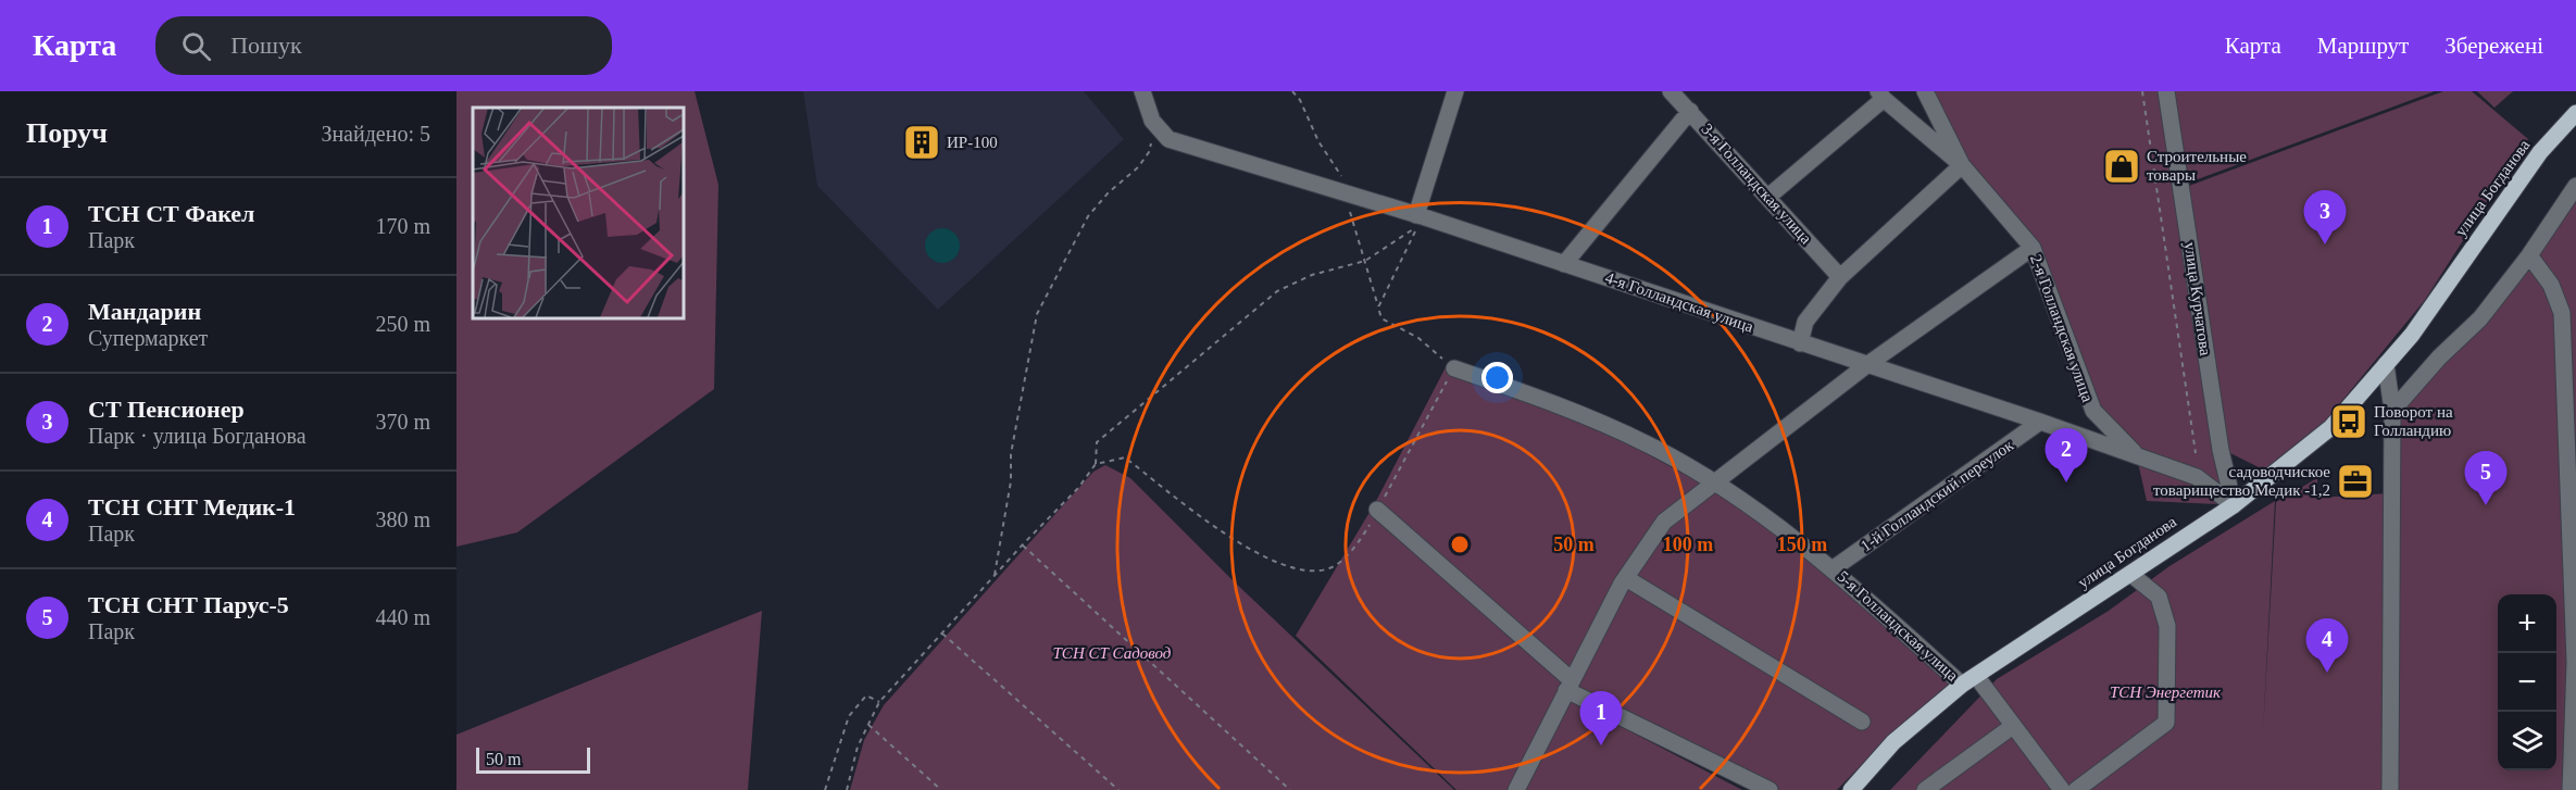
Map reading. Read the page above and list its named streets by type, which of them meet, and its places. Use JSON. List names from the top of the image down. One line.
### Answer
{"streets":{"main road":["улица Богданова"],"street":["3-я Голландская улица","улица Курчатова","4-я Голландская улица","2-я Голландская улица","1-й Голландский переулок","5-я Голландская улица"]},"crossings":[["улица Богданова","улица Курчатова"],["улица Богданова","4-я Голландская улица"],["улица Богданова","5-я Голландская улица"],["улица Курчатова","4-я Голландская улица"],["4-я Голландская улица","2-я Голландская улица"],["4-я Голландская улица","1-й Голландский переулок"],["1-й Голландский переулок","5-я Голландская улица"]],"parks":["ТСН СТ Садовод","ТСН Энергетик"],"places":{"building":["ИР-100"],"shop":["Строительные товары"],"bus stop":["Поворот на Голландию"],"office":["садоводчиское товарищество Медик -1,2"]},"scale_bar":"50 m","page":{"header":"Карта","search":"Пошук","nav":["Карта","Маршрут","Збережені"],"heading":["Поруч","Знайдено: 5"],"list":[{"mark":"1","name":"ТСН СТ Факел","note":"Парк","value":"170 m"},{"mark":"2","name":"Мандарин","note":"Супермаркет","value":"250 m"},{"mark":"3","name":"СТ Пенсионер","note":"Парк · улица Богданова","value":"370 m"},{"mark":"4","name":"ТСН СНТ Медик-1","note":"Парк","value":"380 m"},{"mark":"5","name":"ТСН СНТ Парус-5","note":"Парк","value":"440 m"}],"pins":["3","2","5","4","1"],"map_buttons":["+","−"],"scale":"50 m"},"rings":["50 m","100 m","150 m"]}
